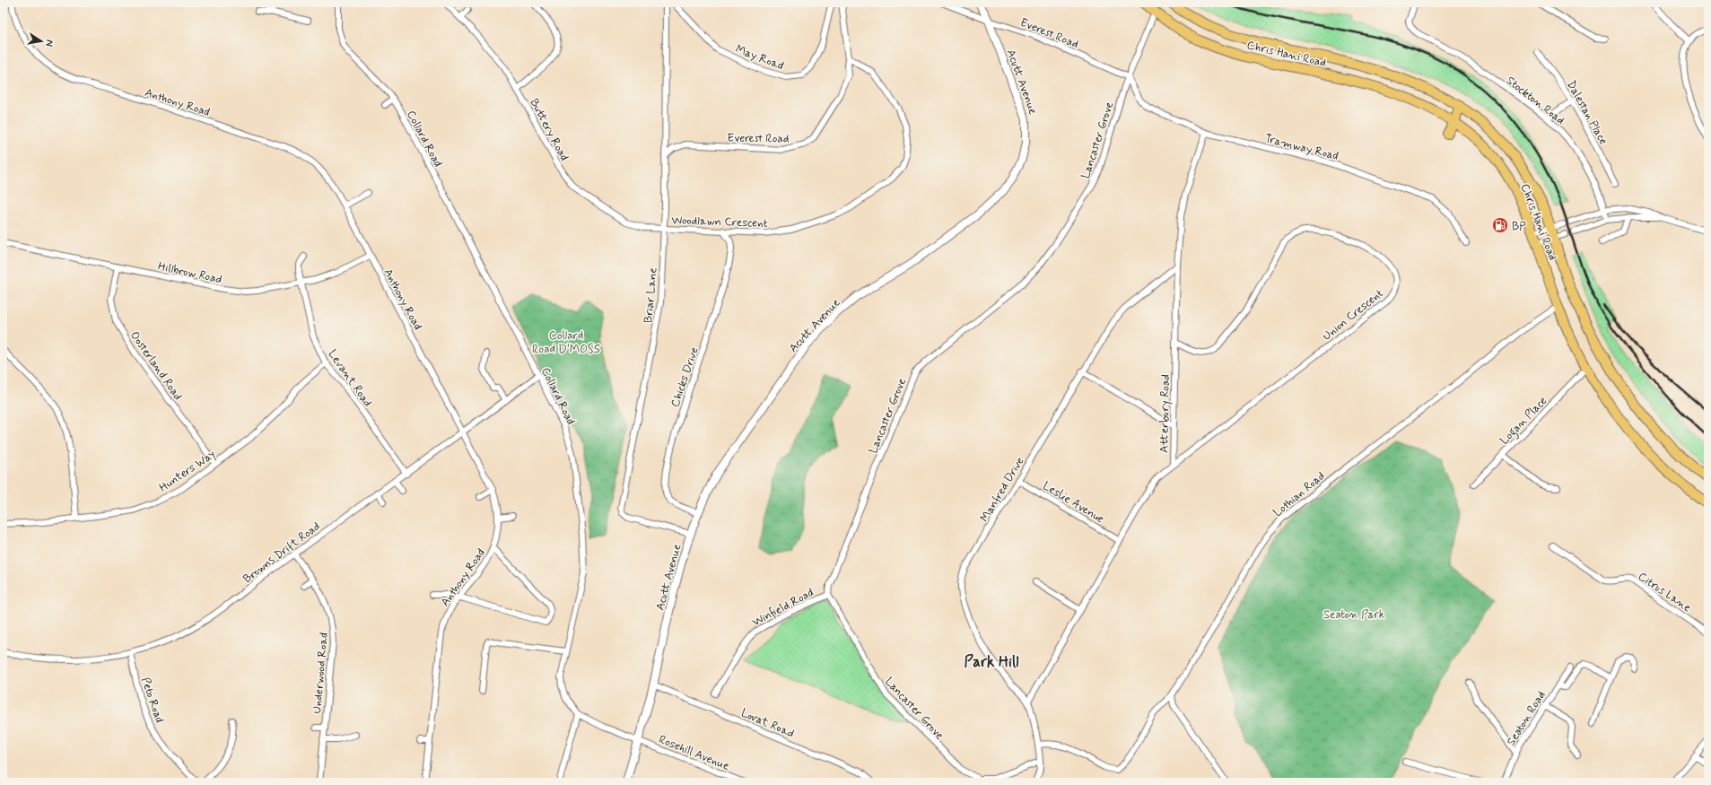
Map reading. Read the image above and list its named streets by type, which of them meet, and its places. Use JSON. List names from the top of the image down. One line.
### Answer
{"streets":{"main road":["Chris Hani Road"],"street":["Everest Road","May Road","Acutt Avenue","Stockton Road","Anthony Road","Dalestan Place","Buttery Road","Collard Road","Lancaster Grove","Tramway Road","Woodlawn Crescent","Hillbrow Road","Briar Lane","Union Crescent","Oosterland Road","Chicks Drive","Levant Road","Atterbury Road","Logan Place","Hunters Way","Manfred Drive","Lothian Road","Leslie Avenue","Browns Drift Road","Citrus Lane","Winfield Road","Underwood Road","Peto Road","Seaton Road","Lovat Road","Rosehill Avenue"]},"crossings":[["Everest Road","Acutt Avenue"],["Everest Road","Lancaster Grove"],["Everest Road","Tramway Road"],["Everest Road","Woodlawn Crescent"],["Everest Road","Briar Lane"],["Chris Hani Road","Lancaster Grove"],["Chris Hani Road","Logan Place"],["Chris Hani Road","Lothian Road"],["Acutt Avenue","Collard Road"],["Acutt Avenue","Briar Lane"],["Acutt Avenue","Chicks Drive"],["Acutt Avenue","Lovat Road"],["Acutt Avenue","Rosehill Avenue"],["Anthony Road","Hillbrow Road"],["Anthony Road","Browns Drift Road"],["Buttery Road","Woodlawn Crescent"],["Buttery Road","Briar Lane"],["Collard Road","Browns Drift Road"],["Collard Road","Rosehill Avenue"],["Lancaster Grove","Tramway Road"],["Lancaster Grove","Winfield Road"],["Tramway Road","Atterbury Road"],["Woodlawn Crescent","Briar Lane"],["Woodlawn Crescent","Chicks Drive"],["Hillbrow Road","Oosterland Road"],["Hillbrow Road","Levant Road"],["Union Crescent","Atterbury Road"],["Oosterland Road","Hunters Way"],["Levant Road","Hunters Way"],["Levant Road","Browns Drift Road"],["Atterbury Road","Manfred Drive"],["Atterbury Road","Leslie Avenue"],["Manfred Drive","Leslie Avenue"],["Browns Drift Road","Underwood Road"],["Browns Drift Road","Peto Road"]],"districts":["Park Hill"],"parks":["Collard Road D'MOSS","Seaton Park"],"places":{"fuel station":["BP"]},"north":"right"}
